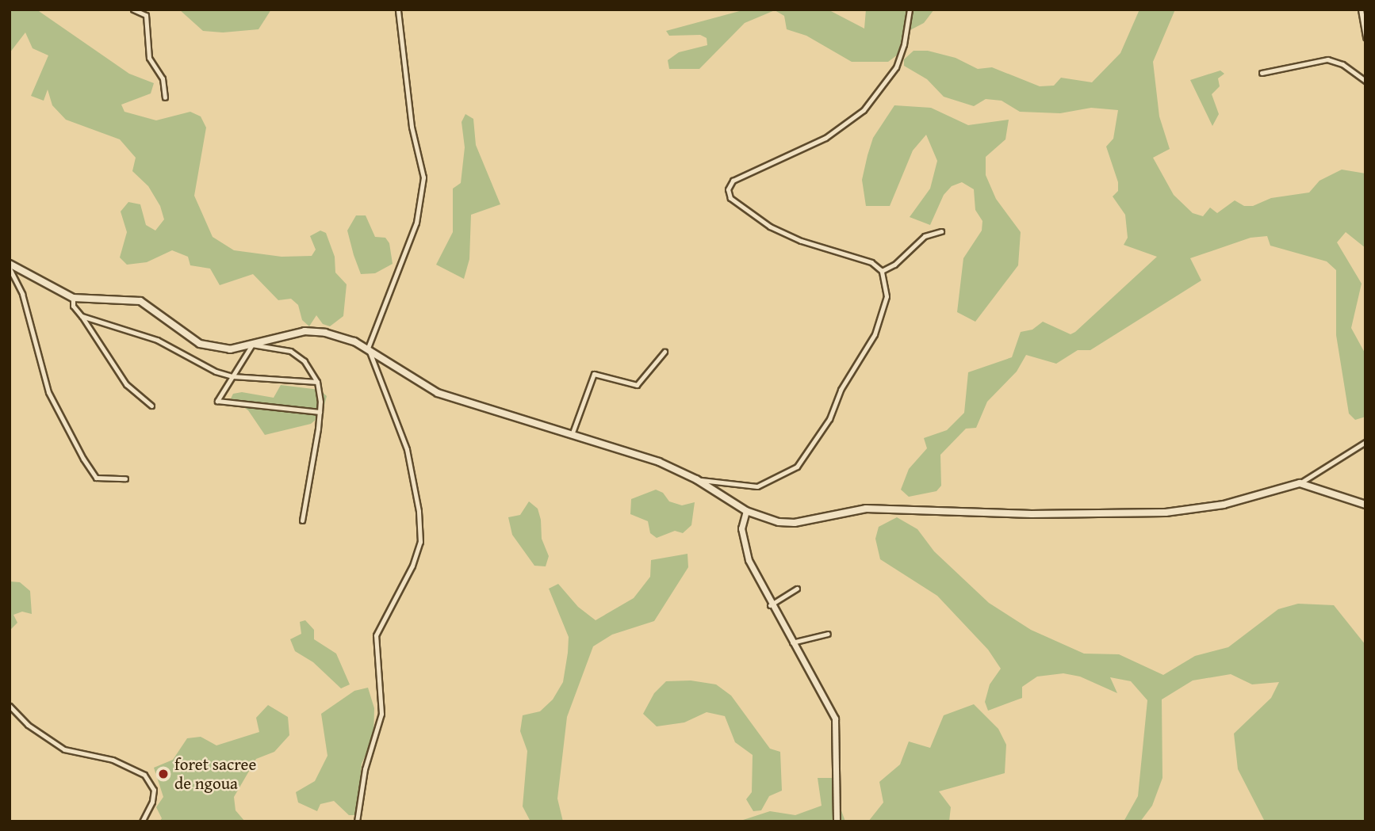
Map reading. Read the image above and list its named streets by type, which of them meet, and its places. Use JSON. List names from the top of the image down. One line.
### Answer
{"places":["foret sacree de ngoua"]}
